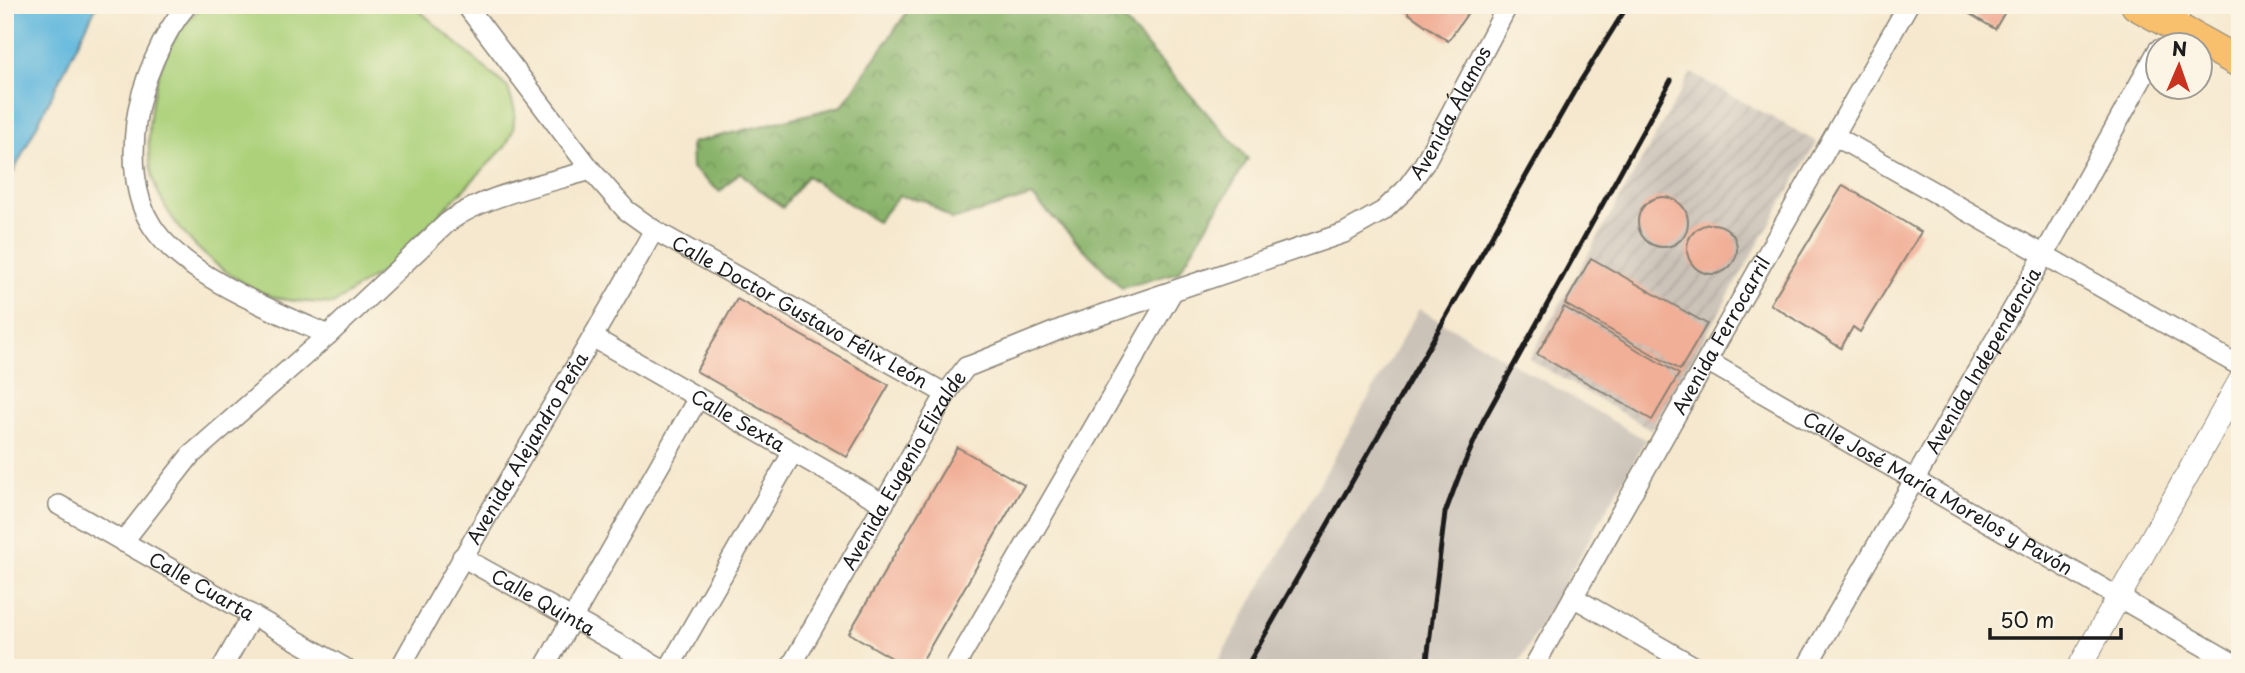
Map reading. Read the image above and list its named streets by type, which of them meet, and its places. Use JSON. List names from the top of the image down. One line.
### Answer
{"streets":{"street":["Avenida Álamos","Calle Doctor Gustavo Félix León","Avenida Ferrocarril","Avenida Independencia","Calle Sexta","Avenida Alejandro Peña","Avenida Eugenio Elizalde","Calle José María Morelos y Pavón","Calle Cuarta","Calle Quinta"]},"crossings":[["Avenida Álamos","Avenida Eugenio Elizalde"],["Calle Doctor Gustavo Félix León","Avenida Alejandro Peña"],["Calle Doctor Gustavo Félix León","Avenida Eugenio Elizalde"],["Avenida Ferrocarril","Calle José María Morelos y Pavón"],["Avenida Independencia","Calle José María Morelos y Pavón"],["Calle Sexta","Avenida Alejandro Peña"],["Calle Sexta","Avenida Eugenio Elizalde"],["Avenida Alejandro Peña","Calle Quinta"]],"scale_bar":"50 m","north":"top"}
